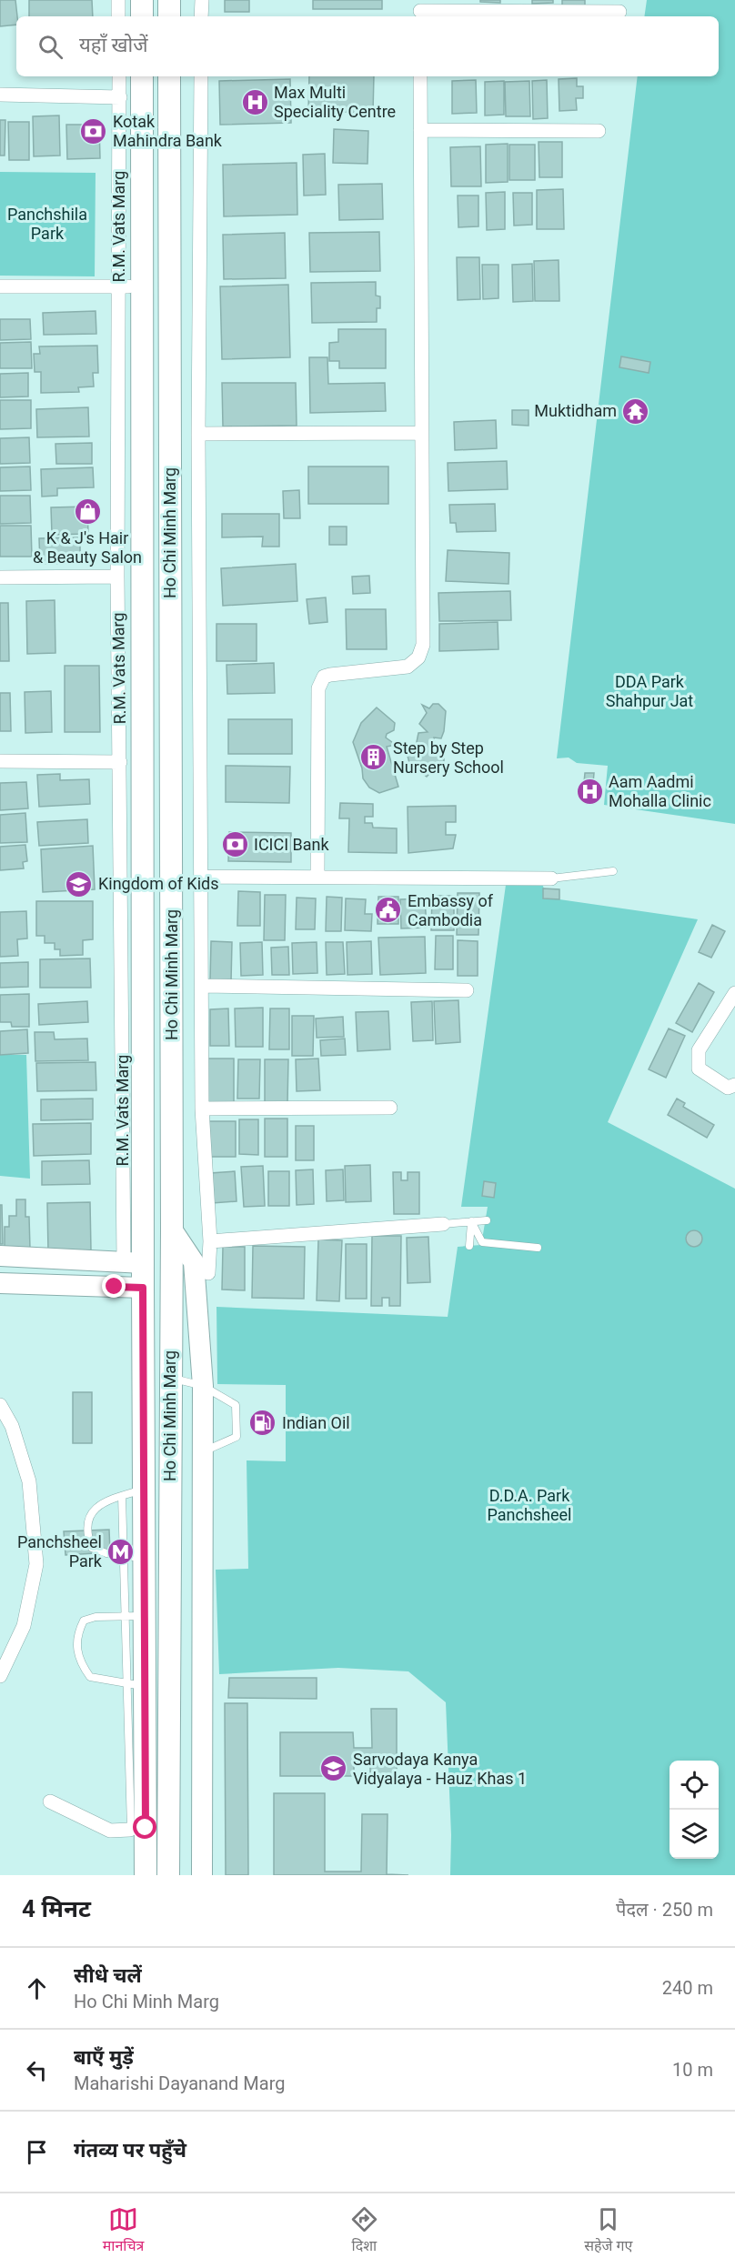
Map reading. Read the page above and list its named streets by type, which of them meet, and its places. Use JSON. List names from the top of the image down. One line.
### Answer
{"streets":{"main road":["Ho Chi Minh Marg"],"street":["R.M. Vats Marg"]},"crossings":[["R.M. Vats Marg","Ho Chi Minh Marg"]],"parks":["Panchshila Park","DDA Park Shahpur Jat","D.D.A. Park Panchsheel"],"places":{"hospital":["Max Multi Speciality Centre","Aam Aadmi Mohalla Clinic"],"bank":["Kotak Mahindra Bank","ICICI Bank"],"temple":["Muktidham"],"shop":["K & J's Hair & Beauty Salon"],"building":["Step by Step Nursery School"],"school or university":["Kingdom of Kids","Sarvodaya Kanya Vidyalaya - Hauz Khas 1"],"public building":["Embassy of Cambodia"],"fuel station":["Indian Oil"],"metro station":["Panchsheel Park"]},"page":{"search":"यहाँ खोजें","heading":["4 मिनट","पैदल · 250 m"],"list":[["सीधे चलें","Ho Chi Minh Marg","240 m"],["बाएँ मुड़ें","Maharishi Dayanand Marg","10 m"],"गंतव्य पर पहुँचे"],"nav":["मानचित्र","दिशा","सहेजे गए"]}}
